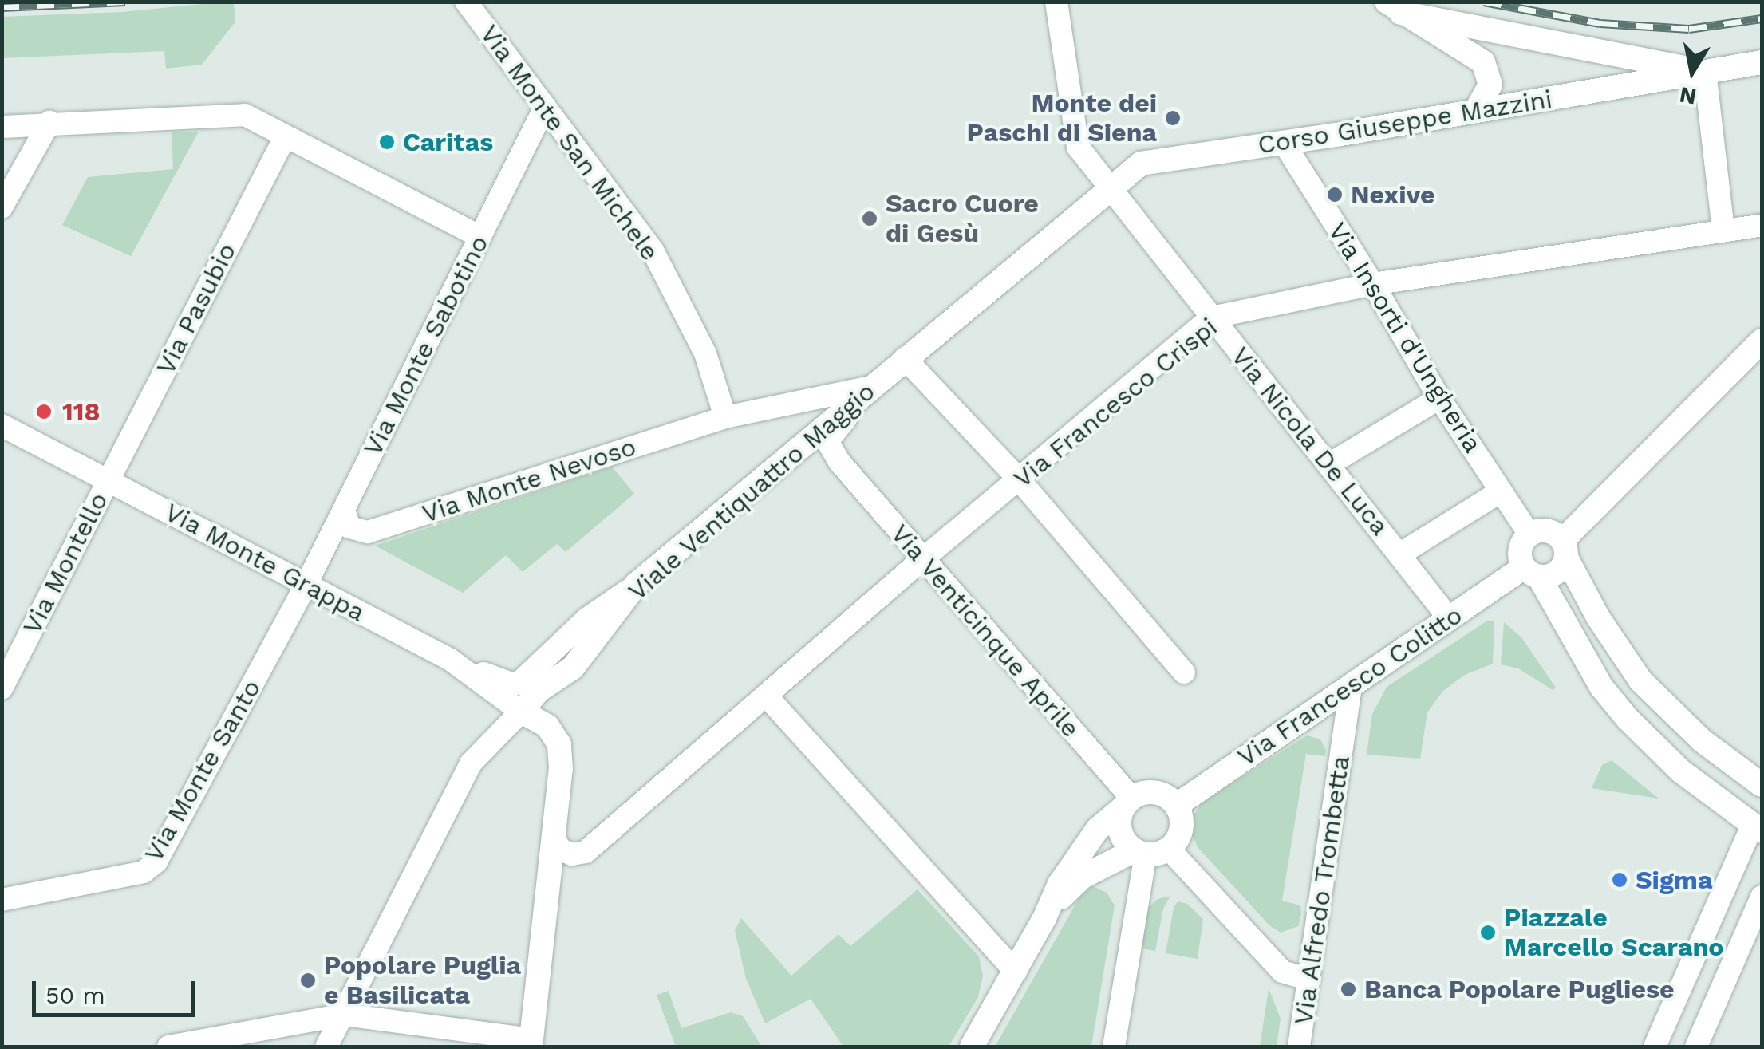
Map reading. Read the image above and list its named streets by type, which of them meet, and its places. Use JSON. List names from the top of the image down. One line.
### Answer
{"streets":{"main road":["Corso Giuseppe Mazzini","Viale Ventiquattro Maggio","Via Francesco Colitto"],"street":["Via Monte San Michele","Via Pasubio","Via Insorti d'Ungheria","Via Monte Sabotino","Via Francesco Crispi","Via Nicola De Luca","Via Monte Nevoso","Via Monte Grappa","Via Montello","Via Venticinque Aprile","Via Monte Santo","Via Alfredo Trombetta"]},"crossings":[["Corso Giuseppe Mazzini","Via Insorti d'Ungheria"],["Corso Giuseppe Mazzini","Via Nicola De Luca"],["Corso Giuseppe Mazzini","Viale Ventiquattro Maggio"],["Via Monte San Michele","Via Monte Sabotino"],["Via Monte San Michele","Via Monte Nevoso"],["Via Pasubio","Via Monte Grappa"],["Via Pasubio","Via Montello"],["Via Insorti d'Ungheria","Via Francesco Crispi"],["Via Insorti d'Ungheria","Via Francesco Colitto"],["Via Monte Sabotino","Via Monte Nevoso"],["Via Monte Sabotino","Via Monte Grappa"],["Via Monte Sabotino","Via Monte Santo"],["Via Francesco Crispi","Via Nicola De Luca"],["Via Francesco Crispi","Via Venticinque Aprile"],["Via Nicola De Luca","Viale Ventiquattro Maggio"],["Via Nicola De Luca","Via Francesco Colitto"],["Viale Ventiquattro Maggio","Via Monte Grappa"],["Viale Ventiquattro Maggio","Via Venticinque Aprile"],["Via Monte Grappa","Via Montello"],["Via Monte Grappa","Via Monte Santo"],["Via Venticinque Aprile","Via Francesco Colitto"],["Via Francesco Colitto","Via Alfredo Trombetta"]],"places":["Monte dei Paschi di Siena","Caritas","Nexive","Sacro Cuore di Gesù","118","Sigma","Piazzale Marcello Scarano","Popolare Puglia e Basilicata","Banca Popolare Pugliese"],"scale_bar":"50 m","north":"bottom"}
